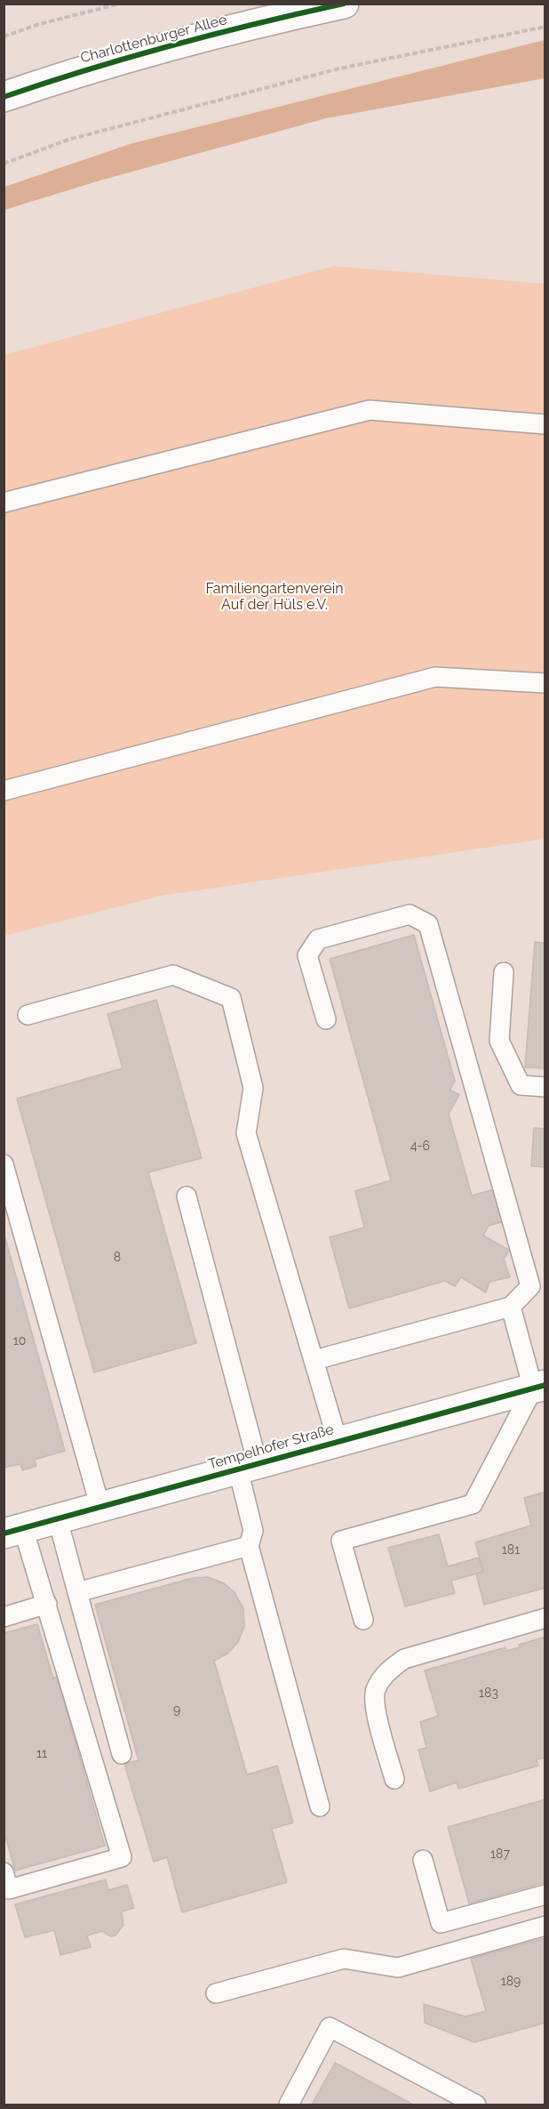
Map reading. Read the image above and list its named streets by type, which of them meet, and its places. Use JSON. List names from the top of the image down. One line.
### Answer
{"streets":{"street":["Charlottenburger Allee","Tempelhofer Straße"]},"parks":["Familiengartenverein Auf der Hüls e.V."],"house_numbers":["4-6","8","10","181","183","9","11","187","189"]}
